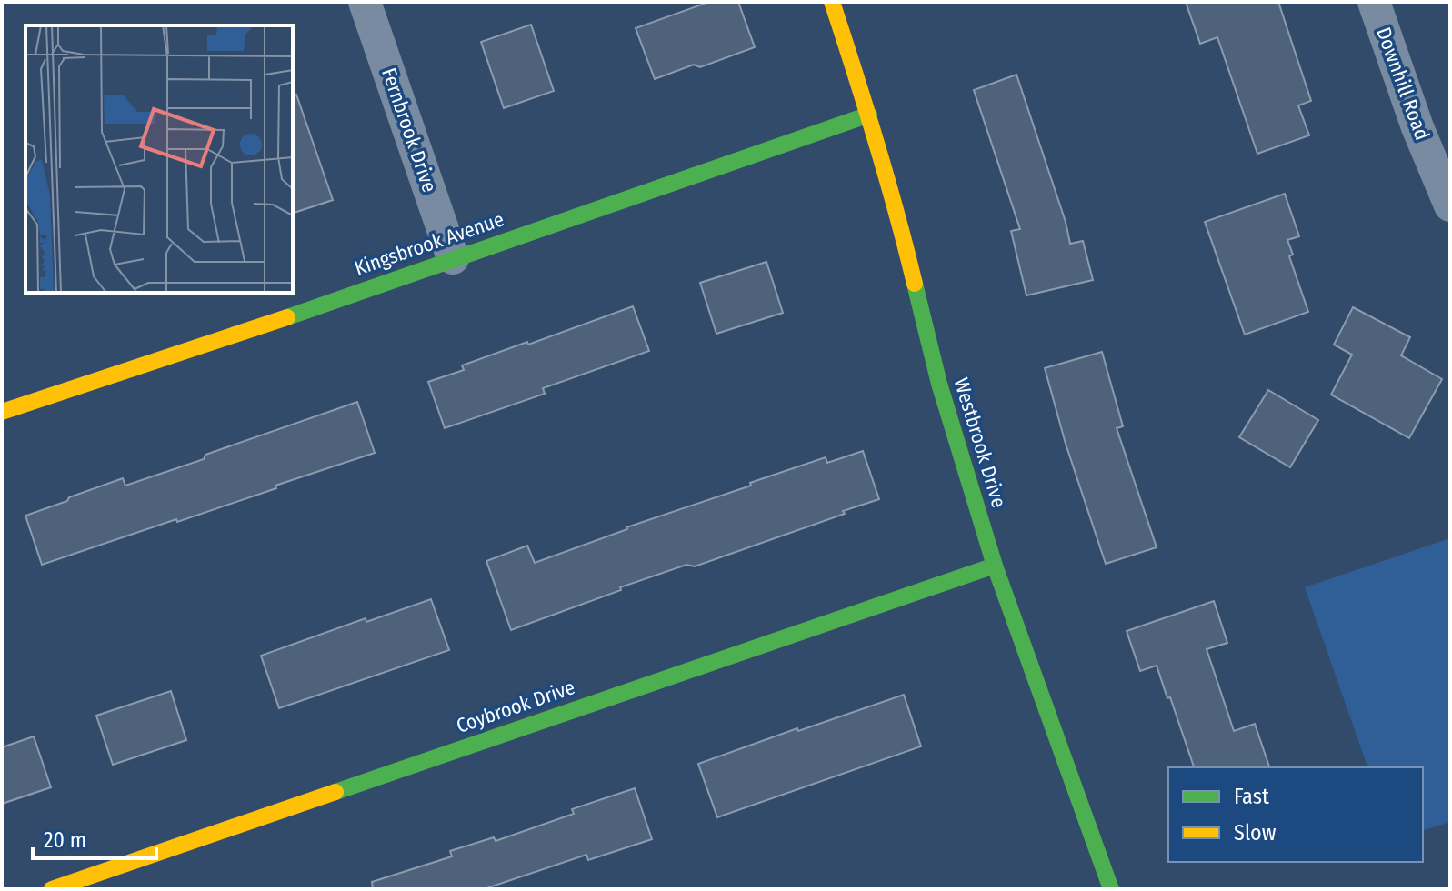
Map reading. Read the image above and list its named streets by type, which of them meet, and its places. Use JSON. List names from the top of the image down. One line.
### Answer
{"streets":{"street":["Downhill Road","Fernbrook Drive","Kingsbrook Avenue","Westbrook Drive","Coybrook Drive"]},"crossings":[["Fernbrook Drive","Kingsbrook Avenue"],["Kingsbrook Avenue","Westbrook Drive"],["Westbrook Drive","Coybrook Drive"]],"legend":["Fast","Slow"],"scale_bar":"20 m"}
